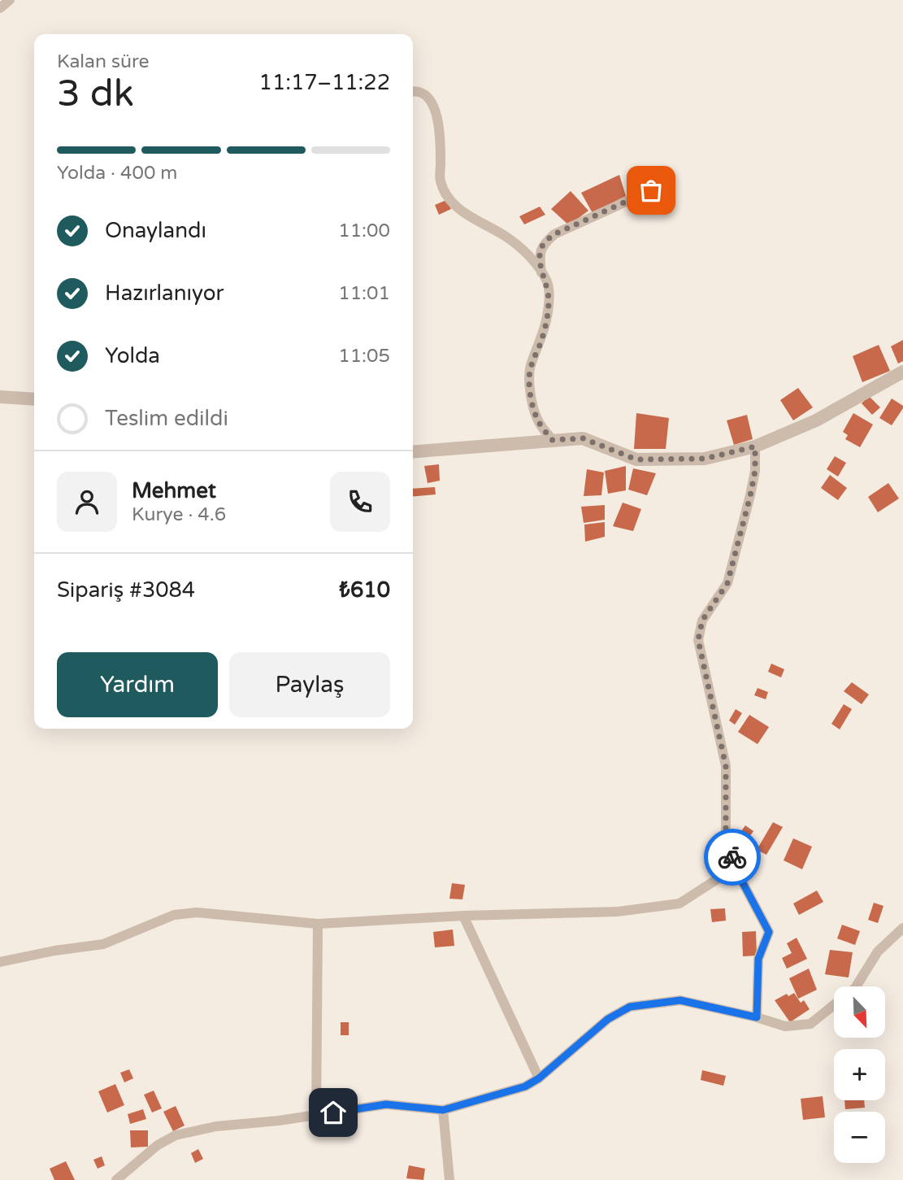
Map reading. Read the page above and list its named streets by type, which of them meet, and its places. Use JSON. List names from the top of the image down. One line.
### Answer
{"north":"bottom right","page":{"heading":["3 dk","Kalan süre","11:17–11:22"],"panel":["Mehmet","Kurye · 4.6","Sipariş #3084","₺610"],"bar":"Yolda · 400 m","list":[["Onaylandı","11:00"],["Hazırlanıyor","11:01"],["Yolda","11:05"],"Teslim edildi"],"buttons":["Yardım","Paylaş"],"map_buttons":["+","−"]}}
